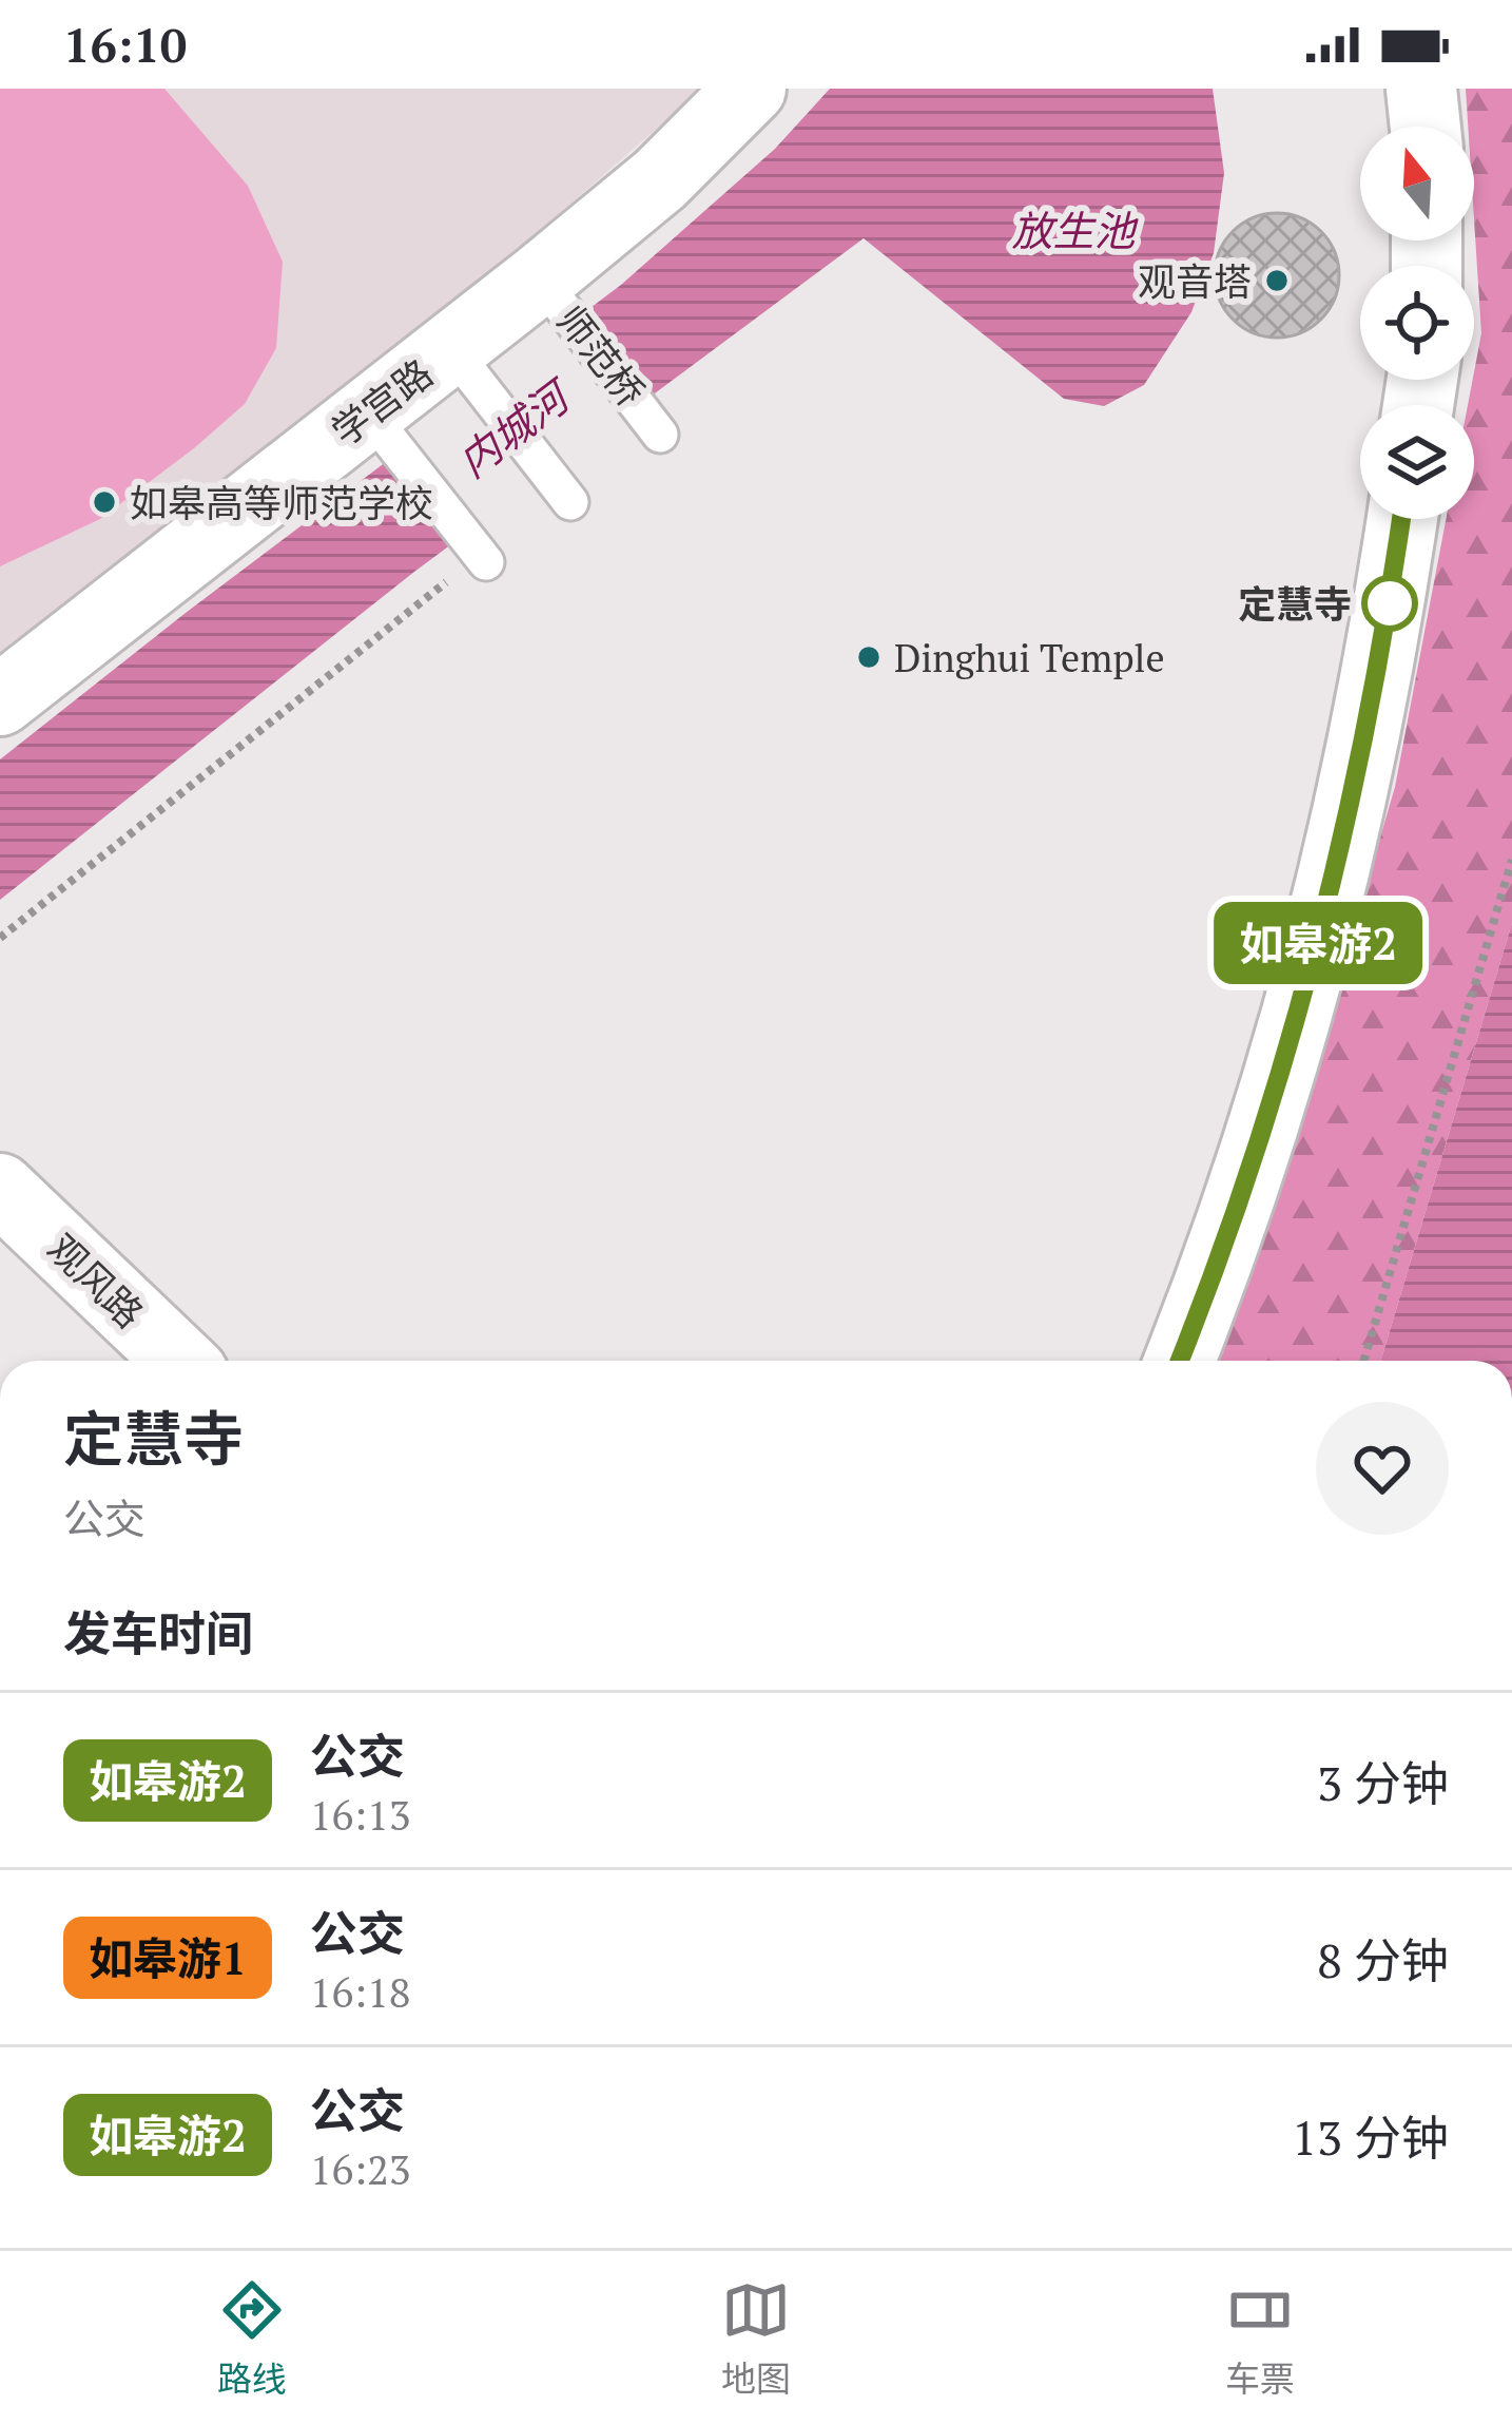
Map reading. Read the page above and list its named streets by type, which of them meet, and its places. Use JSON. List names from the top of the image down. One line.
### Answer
{"streets":{"street":["学宫路","观风路"],"lane":["师范桥"]},"crossings":[["师范桥","学宫路"]],"water":["放生池","内城河"],"places":["观音塔","如皋高等师范学校","定慧寺","Dinghui Temple"],"lines":["bus line 如皋游2"],"north":"top","page":{"status":"16:10","on_map":"如皋游2","heading":[["定慧寺","公交"],"发车时间"],"list":[{"mark":"如皋游2","name":"公交","note":"16:13","value":"3 分钟"},{"mark":"如皋游1","name":"公交","note":"16:18","value":"8 分钟"},{"mark":"如皋游2","name":"公交","note":"16:23","value":"13 分钟"}],"tabs":["路线","地图","车票"]}}
